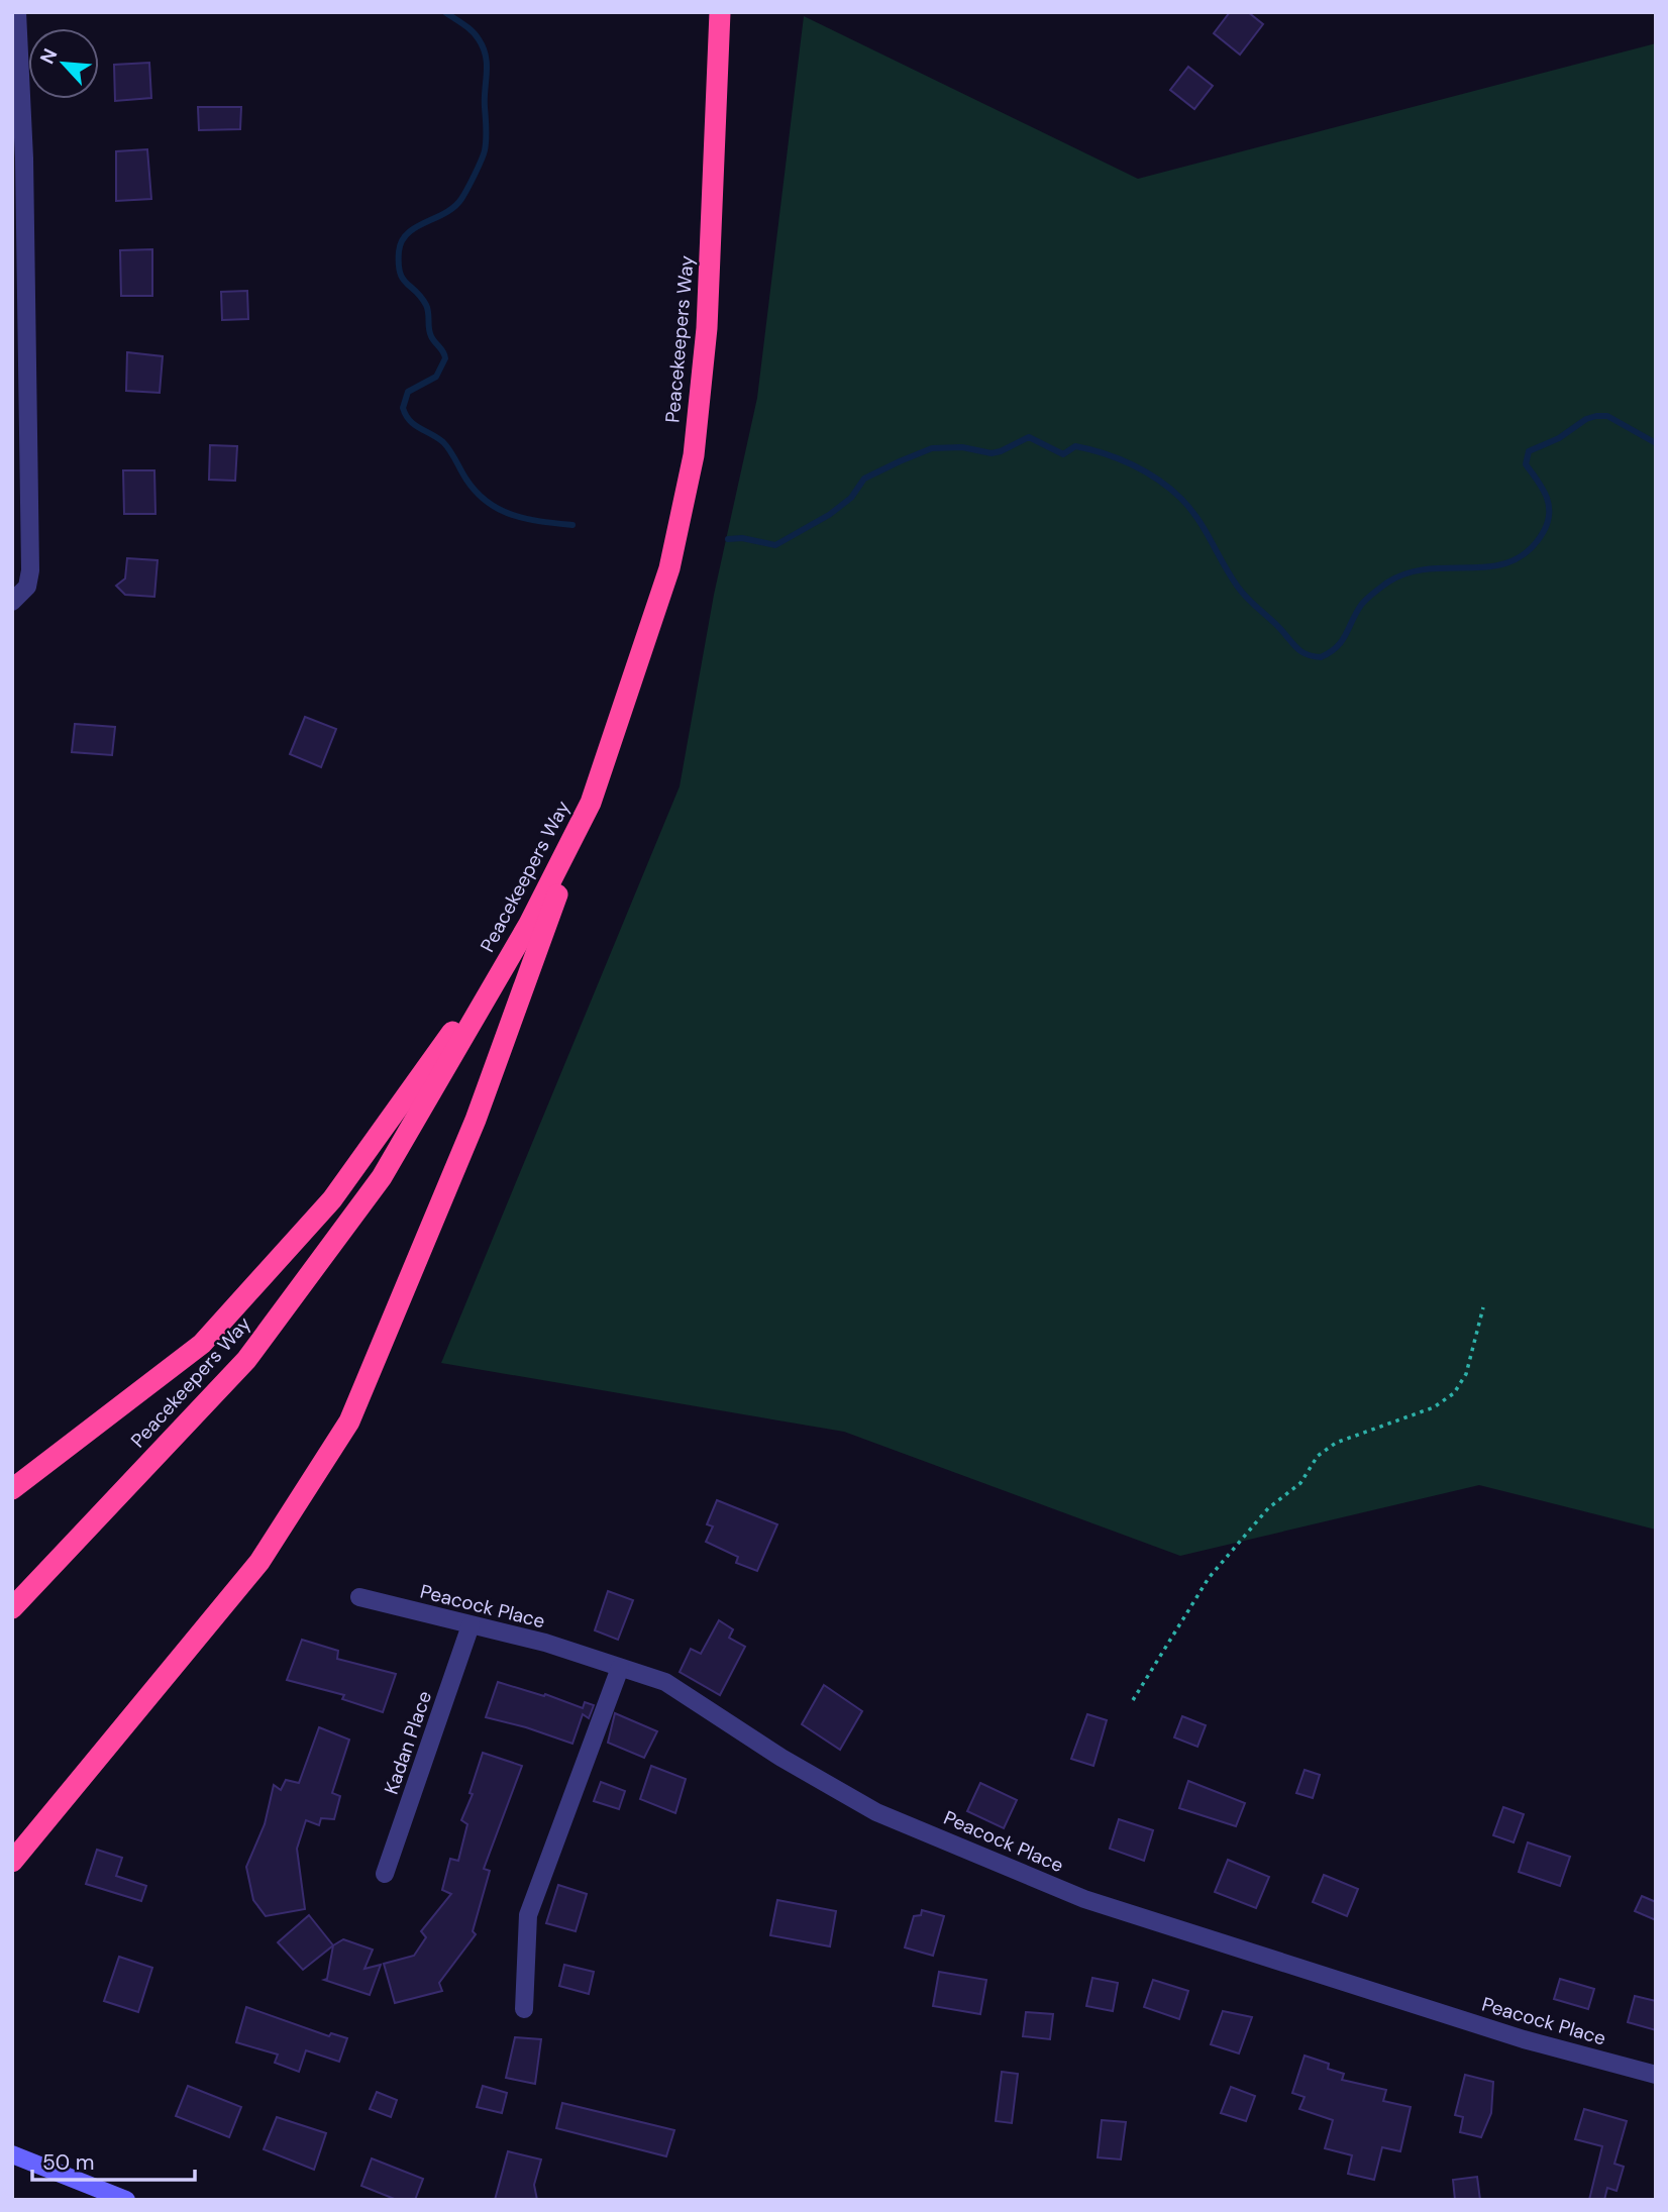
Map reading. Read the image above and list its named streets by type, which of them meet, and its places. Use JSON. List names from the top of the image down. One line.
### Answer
{"streets":{"highway":["Peacekeepers Way"],"street":["Peacock Place","Kadan Place"]},"crossings":[["Peacock Place","Kadan Place"]],"scale_bar":"50 m","north":"top left"}
